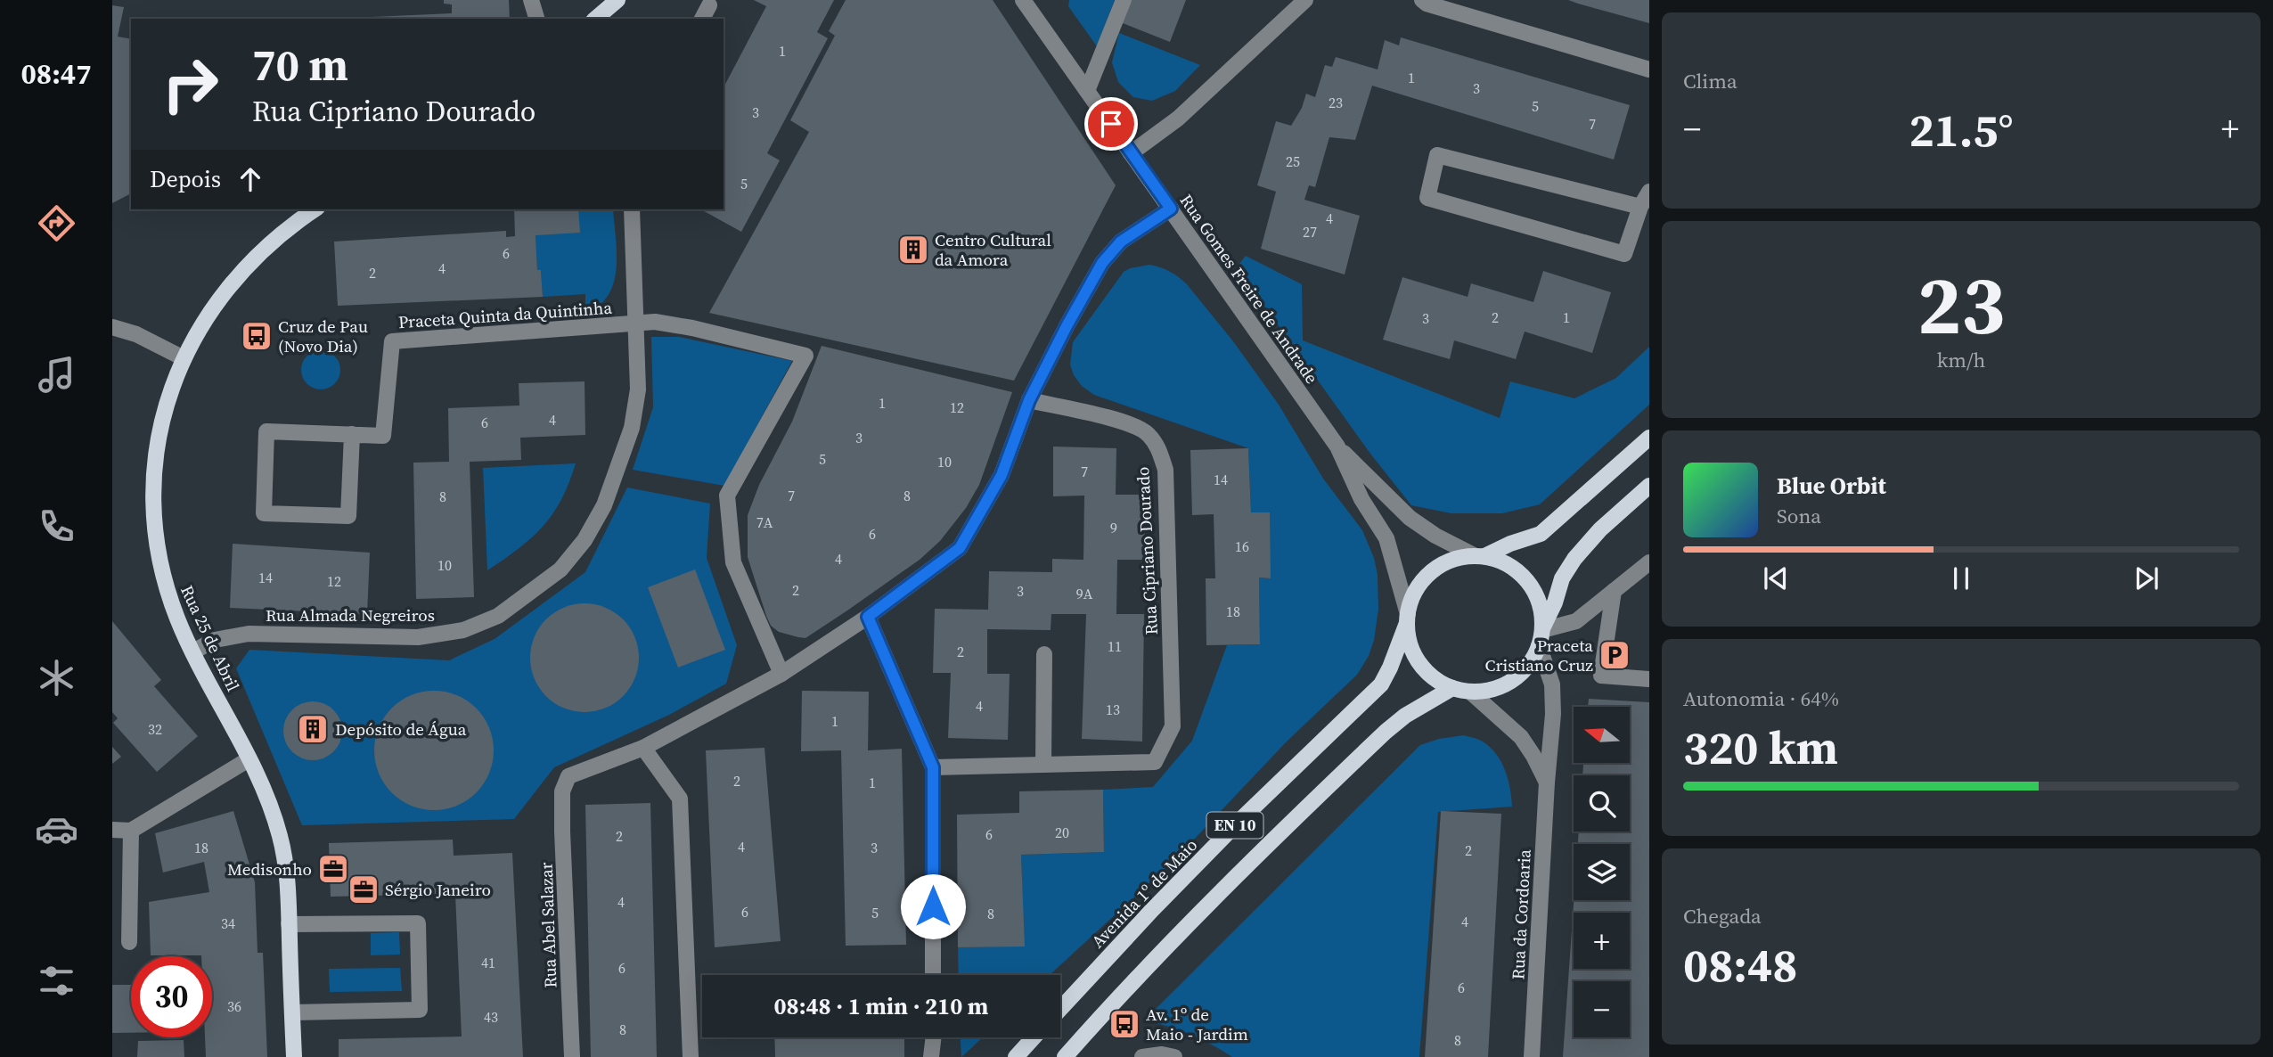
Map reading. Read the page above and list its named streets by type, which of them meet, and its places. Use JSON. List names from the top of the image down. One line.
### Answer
{"streets":{"main road":["Rua 25 de Abril","EN 10","Avenida 1º de Maio"],"street":["Rua Gomes Freire de Andrade","Praceta Quinta da Quintinha","Rua Cipriano Dourado","Rua Almada Negreiros","Rua da Cordoaria","Rua Abel Salazar"]},"crossings":[["Praceta Quinta da Quintinha","Rua Almada Negreiros"],["Rua Almada Negreiros","Rua 25 de Abril"],["EN 10","Avenida 1º de Maio"],["EN 10","Rua da Cordoaria"],["Avenida 1º de Maio","Rua da Cordoaria"]],"places":{"building":["Centro Cultural da Amora","Depósito de Água"],"bus stop":["Cruz de Pau (Novo Dia)","Av. 1º de Maio - Jardim"],"parking":["Praceta Cristiano Cruz"],"office":["Medisonho","Sérgio Janeiro"]},"house_numbers":["1","1","3","23","5","3","7","25","5","4","27","6","4","2","2","1","3","1","12","4","6","3","5","10","7","14","7","8","8","7A","9","6","16","4","10","14","12","2","3","9A","18","11","2","4","13","1","32","2","1","20","6","2","4","18","3","2","4","6","5","8","4","34","41","6","6","36","43","8","8"],"north":"left","page":{"tabs":"08:47","tile":["Clima",["23","km/h"],["Autonomia · 64%","320 km"],["Chegada","08:48"]],"turn":["70 m","Rua Cipriano Dourado"],"heat":["−","21.5°","+"],"then":"Depois","song":["Blue Orbit","Sona"],"map_buttons":["+","−"],"limit":"30","trip":"08:48 · 1 min · 210 m"}}
